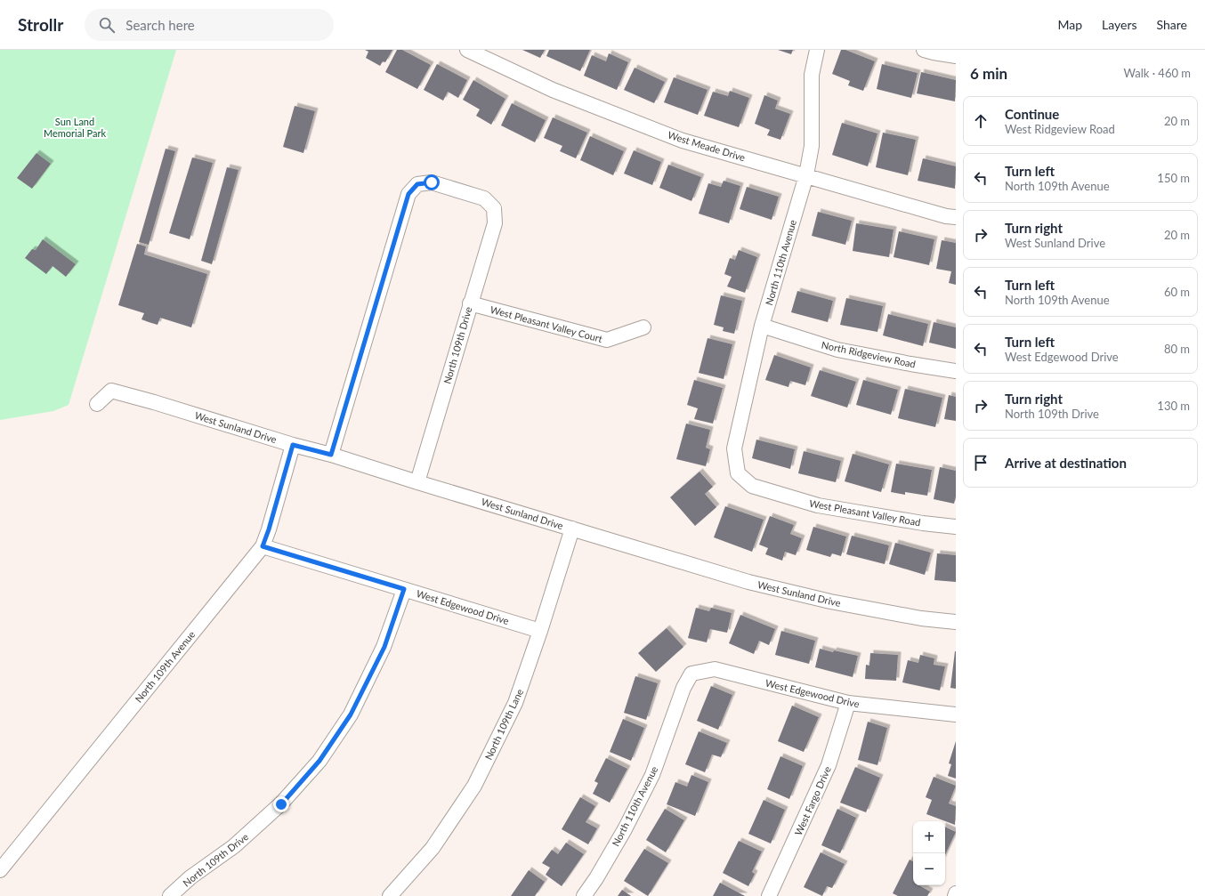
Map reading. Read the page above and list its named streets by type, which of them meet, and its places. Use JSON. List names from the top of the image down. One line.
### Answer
{"streets":{"street":["West Meade Drive","North 110th Avenue","West Pleasant Valley Court","North 109th Drive","North Ridgeview Road","West Sunland Drive","West Pleasant Valley Road","West Edgewood Drive","North 109th Avenue","North 109th Lane","West Fargo Drive"]},"crossings":[["West Meade Drive","North 110th Avenue"],["North 110th Avenue","North Ridgeview Road"],["North 110th Avenue","West Pleasant Valley Road"],["North 110th Avenue","West Edgewood Drive"],["West Pleasant Valley Court","North 109th Drive"],["North 109th Drive","West Sunland Drive"],["North 109th Drive","West Edgewood Drive"],["West Sunland Drive","North 109th Avenue"],["West Sunland Drive","North 109th Lane"],["West Edgewood Drive","North 109th Avenue"],["West Edgewood Drive","North 109th Lane"],["West Edgewood Drive","West Fargo Drive"]],"parks":["Sun Land Memorial Park"],"page":{"header":"Strollr","search":"Search here","nav":["Map","Layers","Share"],"heading":["6 min","Walk · 460 m"],"list":[["Continue","West Ridgeview Road","20 m"],["Turn left","North 109th Avenue","150 m"],["Turn right","West Sunland Drive","20 m"],["Turn left","North 109th Avenue","60 m"],["Turn left","West Edgewood Drive","80 m"],["Turn right","North 109th Drive","130 m"],"Arrive at destination"],"map_buttons":["+","−"]}}
